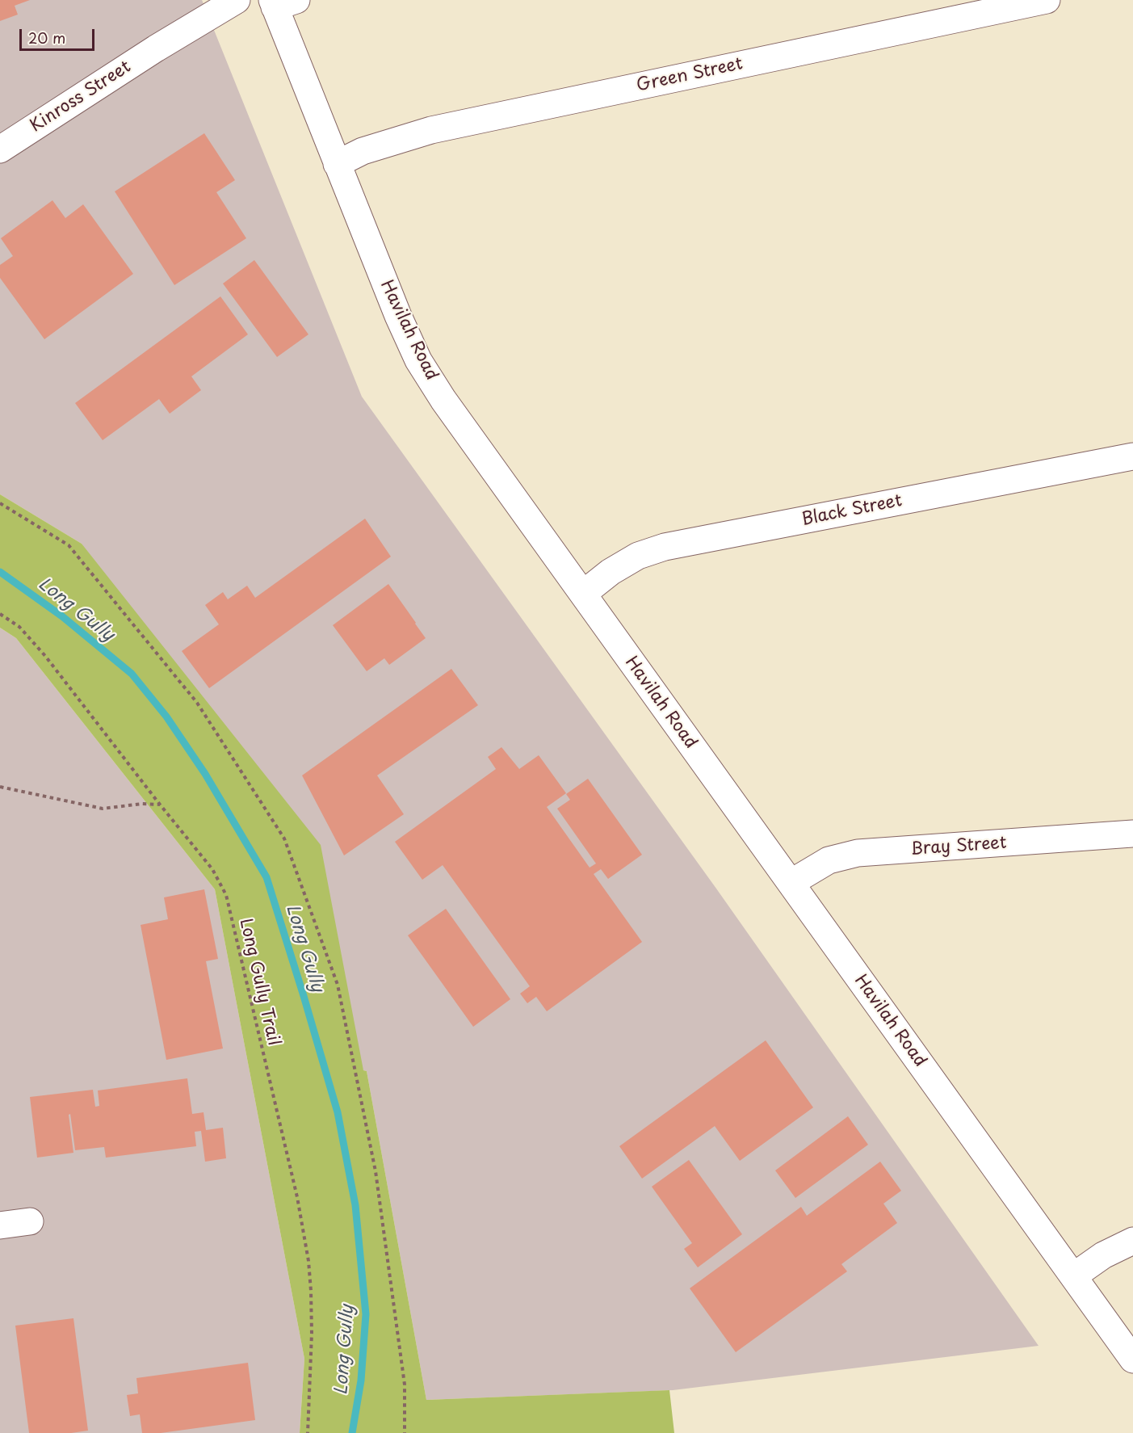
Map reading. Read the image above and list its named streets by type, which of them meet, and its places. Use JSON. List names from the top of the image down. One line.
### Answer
{"streets":{"street":["Green Street","Kinross Street","Havilah Road","Black Street","Bray Street"],"path":["Long Gully Trail"]},"crossings":[["Green Street","Havilah Road"],["Havilah Road","Black Street"],["Havilah Road","Bray Street"]],"water":["Long Gully"],"scale_bar":"20 m"}
